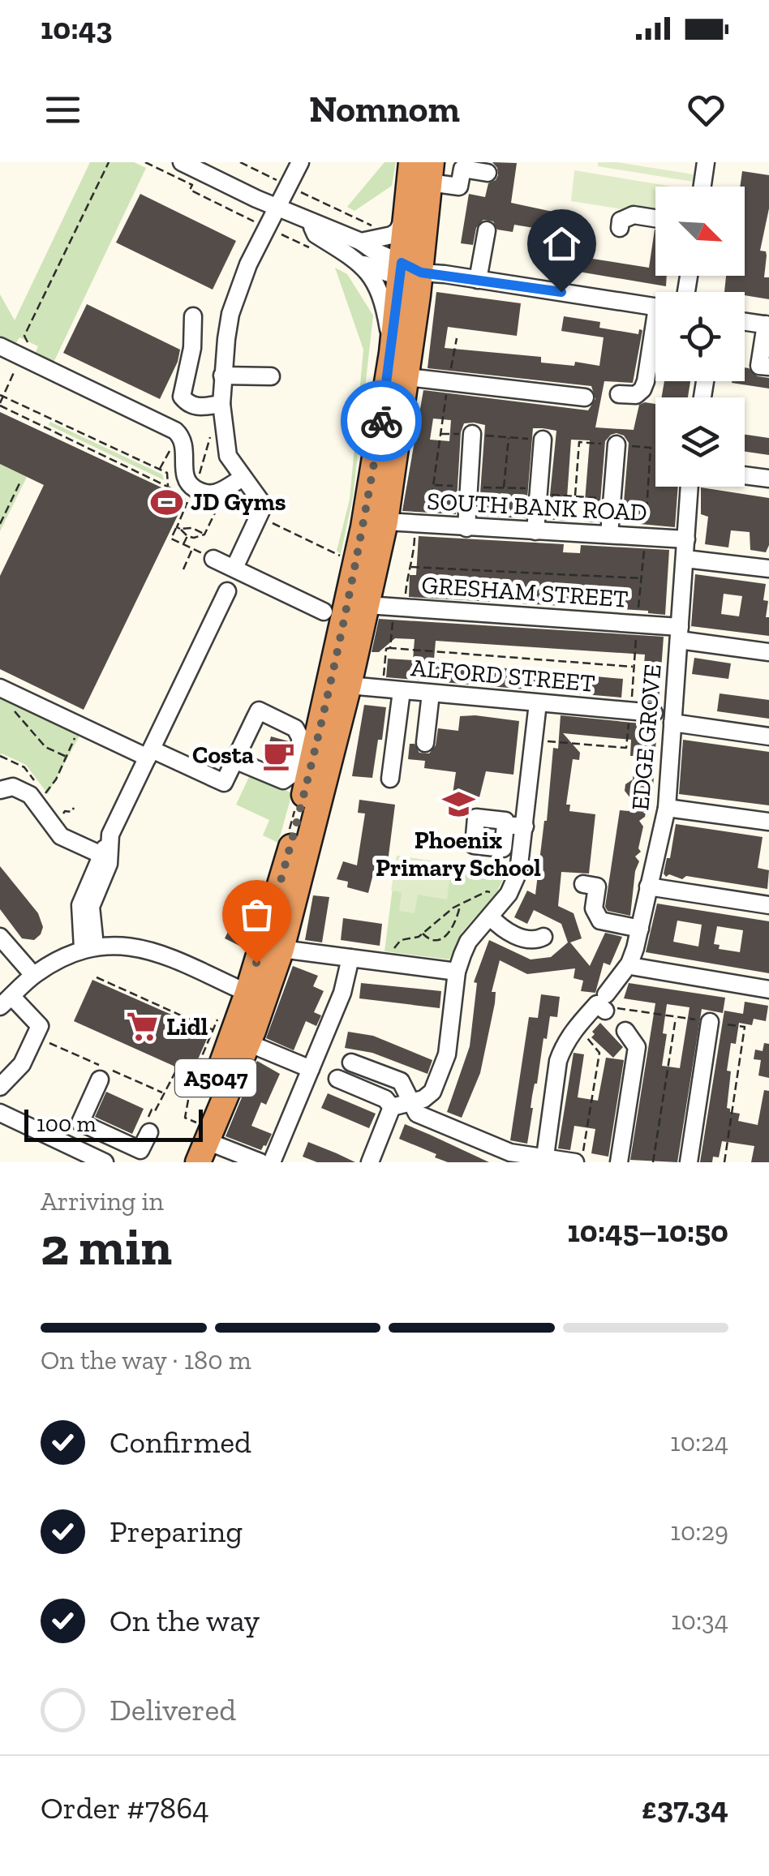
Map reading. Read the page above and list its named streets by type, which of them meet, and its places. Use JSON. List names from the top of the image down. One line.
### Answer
{"streets":{"highway":["A5047"],"street":["SOUTH BANK ROAD","GRESHAM STREET","ALFORD STREET","EDGE GROVE"]},"crossings":[["SOUTH BANK ROAD","EDGE GROVE"],["SOUTH BANK ROAD","A5047"],["GRESHAM STREET","EDGE GROVE"],["GRESHAM STREET","A5047"],["ALFORD STREET","A5047"]],"places":{"sports":["JD Gyms"],"cafe":["Costa"],"school or university":["Phoenix Primary School"],"supermarket":["Lidl"]},"scale_bar":"100 m","north":"bottom right","page":{"status":"10:43","header":"Nomnom","scale":"100 m","heading":["2 min","Arriving in","10:45–10:50"],"panel":["Order #7864","£37.34"],"bar":"On the way · 180 m","list":[["Confirmed","10:24"],["Preparing","10:29"],["On the way","10:34"],"Delivered"]}}
